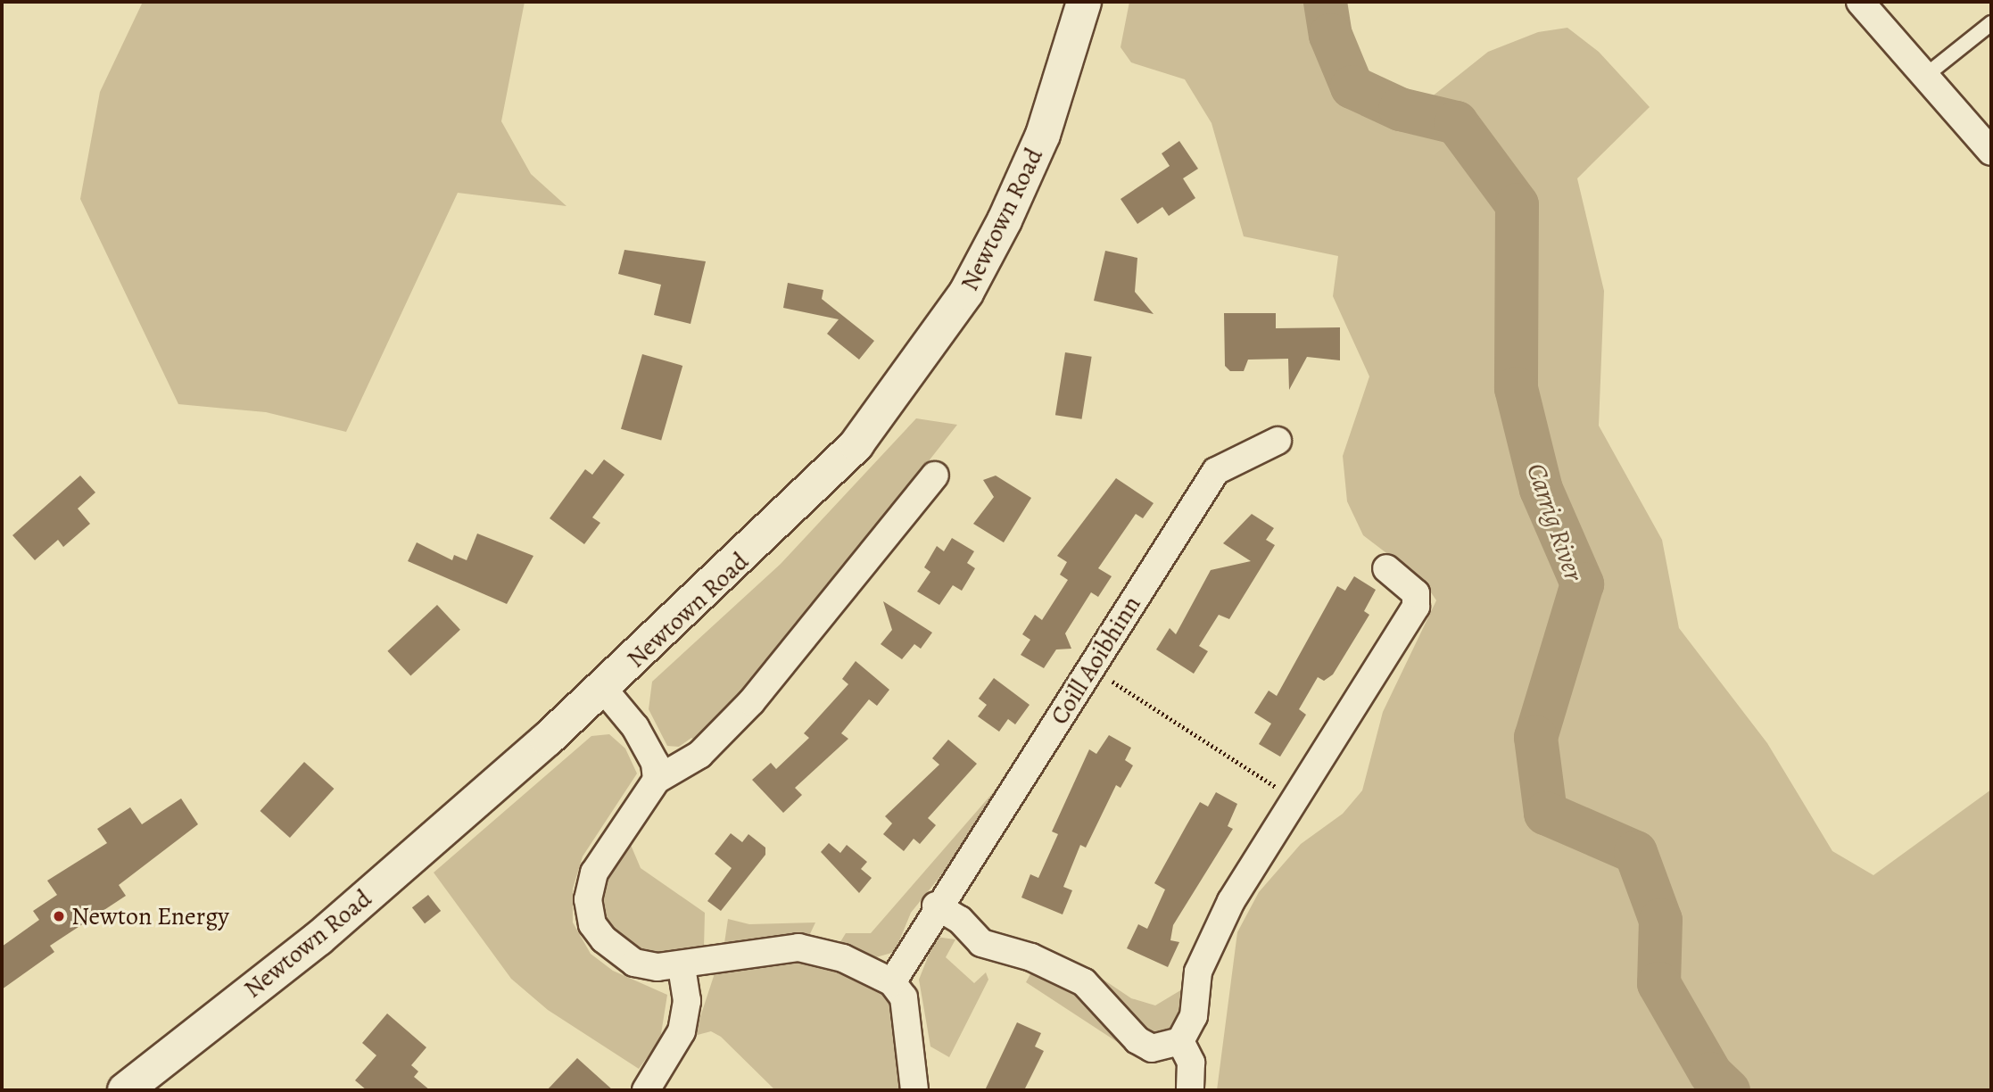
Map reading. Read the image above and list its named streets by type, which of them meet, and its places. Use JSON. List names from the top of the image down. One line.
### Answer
{"streets":{"main road":["Newtown Road"],"street":["Coill Aoibhinn"]},"water":["Carrig River"],"places":["Newton Energy"]}
